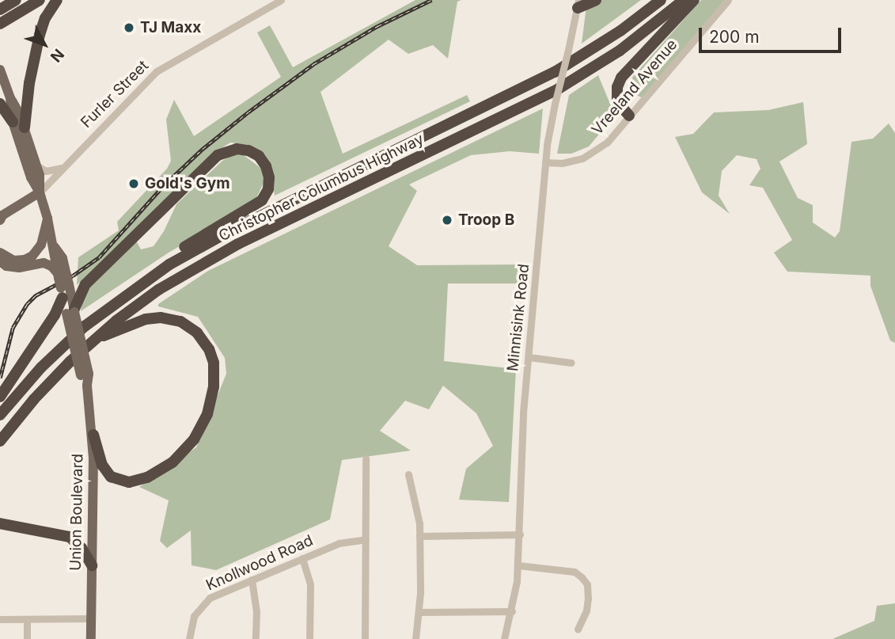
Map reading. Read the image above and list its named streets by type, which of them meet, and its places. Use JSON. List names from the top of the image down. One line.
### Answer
{"streets":{"highway":["Christopher Columbus Highway"],"main road":["Union Boulevard"],"street":["Vreeland Avenue","Furler Street","Minnisink Road","Knollwood Road"]},"crossings":[["Vreeland Avenue","Minnisink Road"],["Furler Street","Union Boulevard"]],"places":["TJ Maxx","Gold's Gym","Troop B"],"scale_bar":"200 m","north":"bottom right"}
